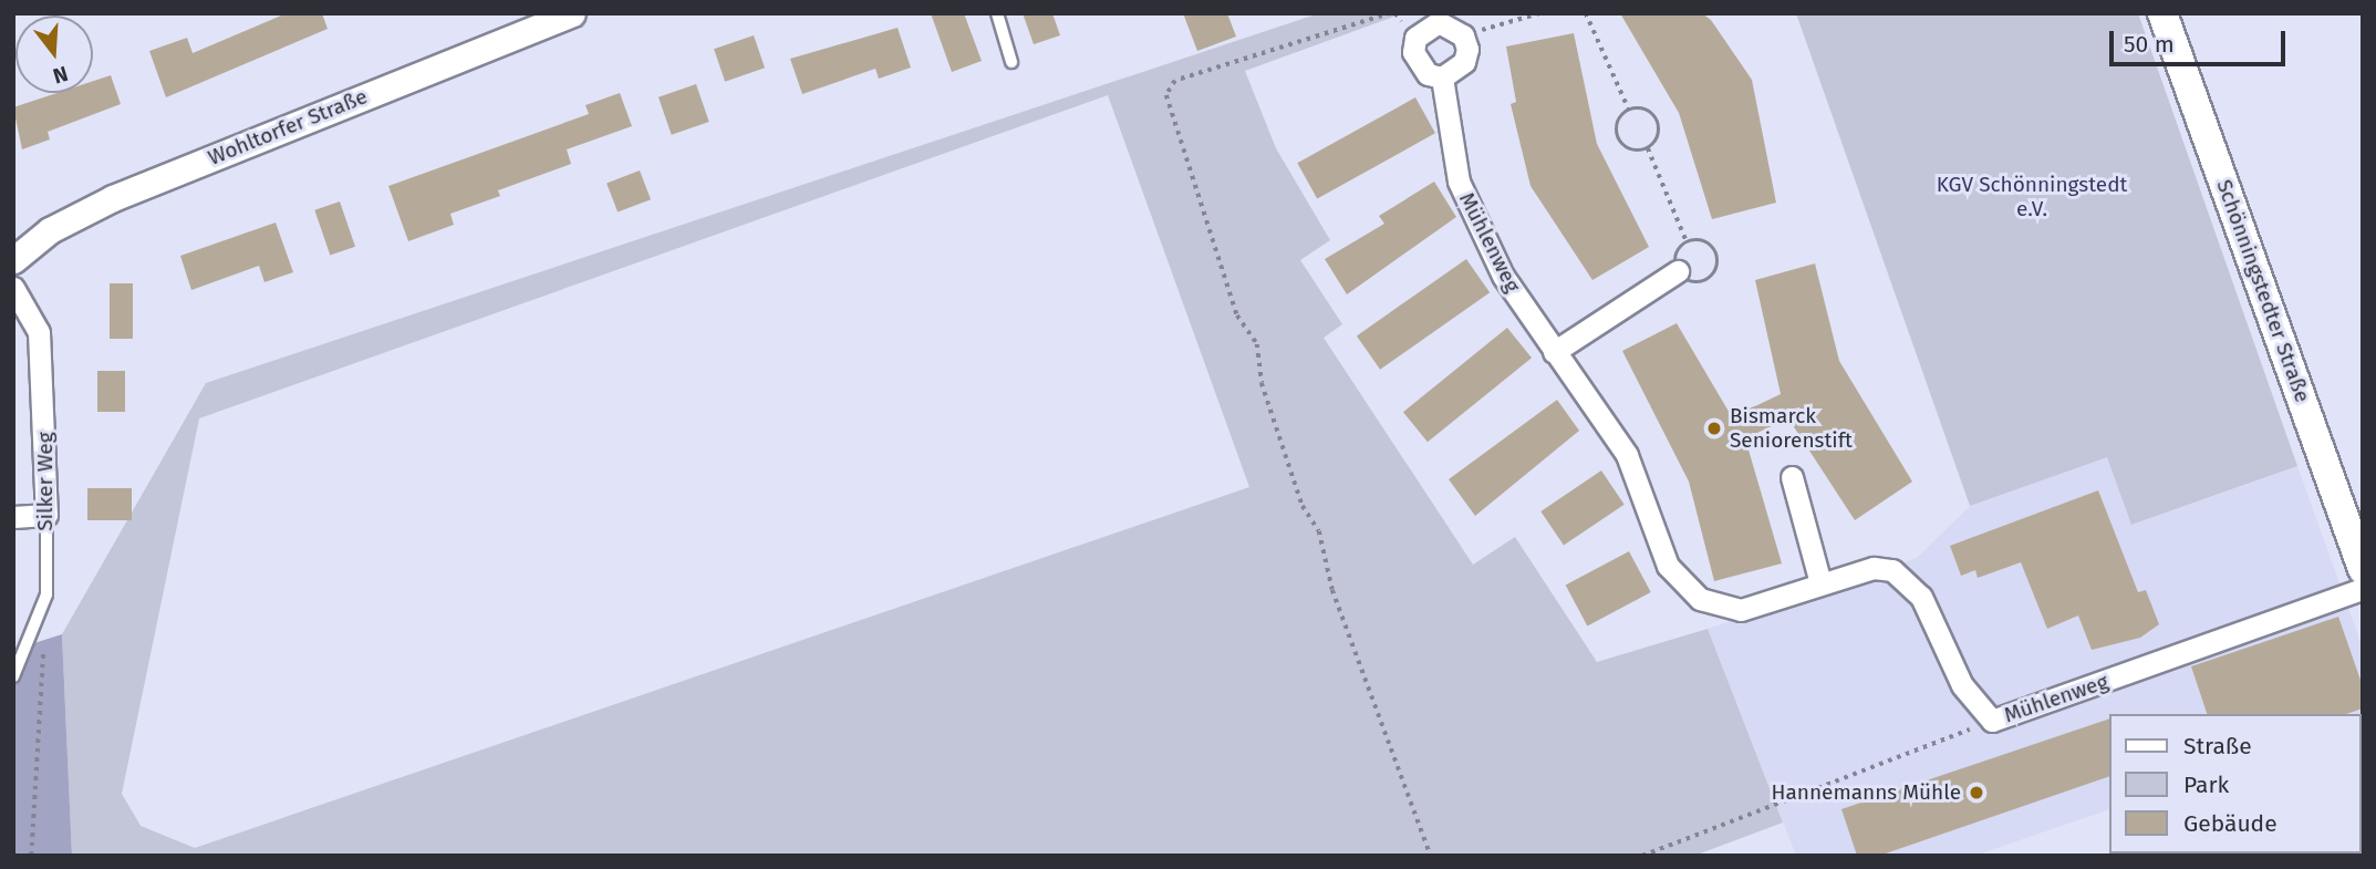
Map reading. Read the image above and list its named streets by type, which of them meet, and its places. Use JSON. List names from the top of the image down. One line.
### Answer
{"streets":{"main road":["Schönningstedter Straße"],"street":["Wohltorfer Straße","Mühlenweg","Silker Weg"]},"parks":["KGV Schönningstedt e.V."],"places":["Bismarck Seniorenstift","Hannemanns Mühle"],"legend":["Straße","Park","Gebäude"],"scale_bar":"50 m","north":"bottom"}
